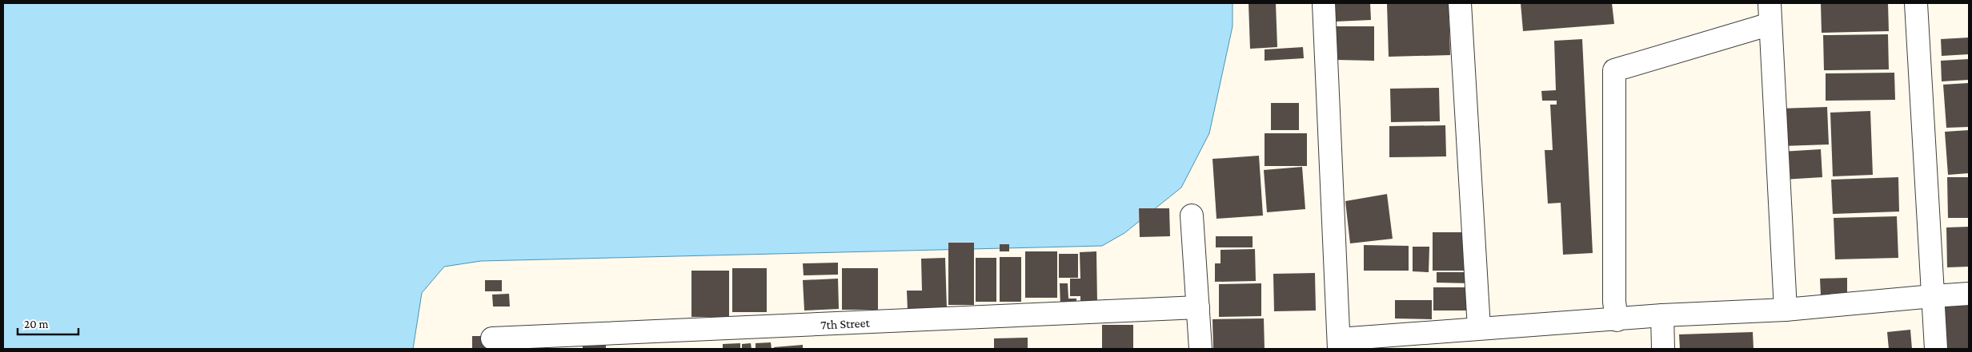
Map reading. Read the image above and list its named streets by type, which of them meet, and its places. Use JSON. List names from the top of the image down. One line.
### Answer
{"streets":{"street":["7th Street"]},"scale_bar":"20 m"}
